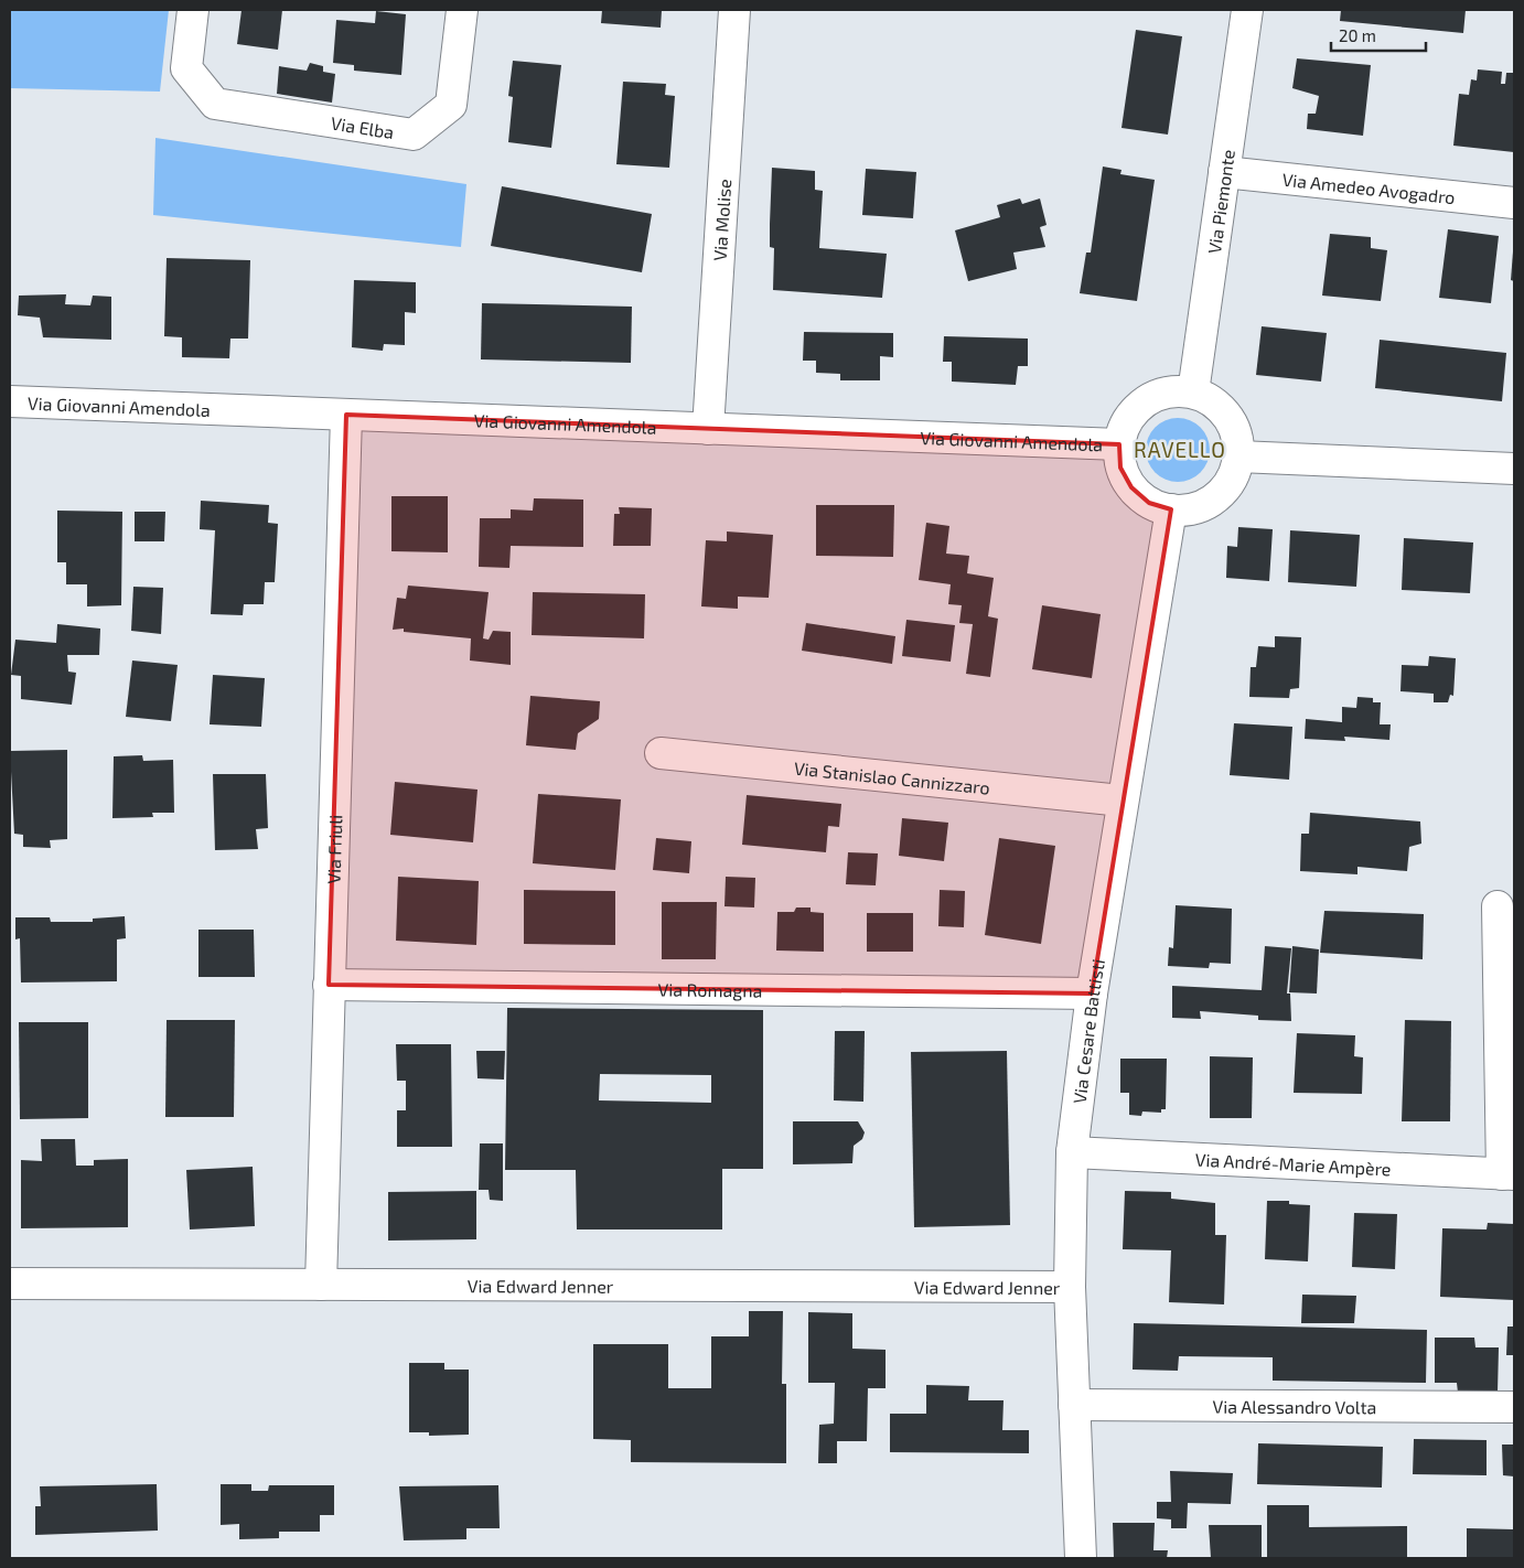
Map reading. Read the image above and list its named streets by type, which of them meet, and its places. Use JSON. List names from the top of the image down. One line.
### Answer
{"streets":{"street":["Via Elba","Via Amedeo Avogadro","Via Piemonte","Via Molise","Via Giovanni Amendola","Via Stanislao Cannizzaro","Via Friuli","Via Romagna","Via Cesare Battisti","Via André-Marie Ampère","Via Edward Jenner","Via Alessandro Volta"]},"crossings":[["Via Amedeo Avogadro","Via Piemonte"],["Via Piemonte","Via Giovanni Amendola"],["Via Piemonte","Via Cesare Battisti"],["Via Molise","Via Giovanni Amendola"],["Via Giovanni Amendola","Via Friuli"],["Via Giovanni Amendola","Via Cesare Battisti"],["Via Stanislao Cannizzaro","Via Cesare Battisti"],["Via Friuli","Via Romagna"],["Via Friuli","Via Edward Jenner"],["Via Romagna","Via Cesare Battisti"],["Via Cesare Battisti","Via André-Marie Ampère"],["Via Cesare Battisti","Via Edward Jenner"],["Via Cesare Battisti","Via Alessandro Volta"]],"districts":["RAVELLO"],"scale_bar":"20 m"}
